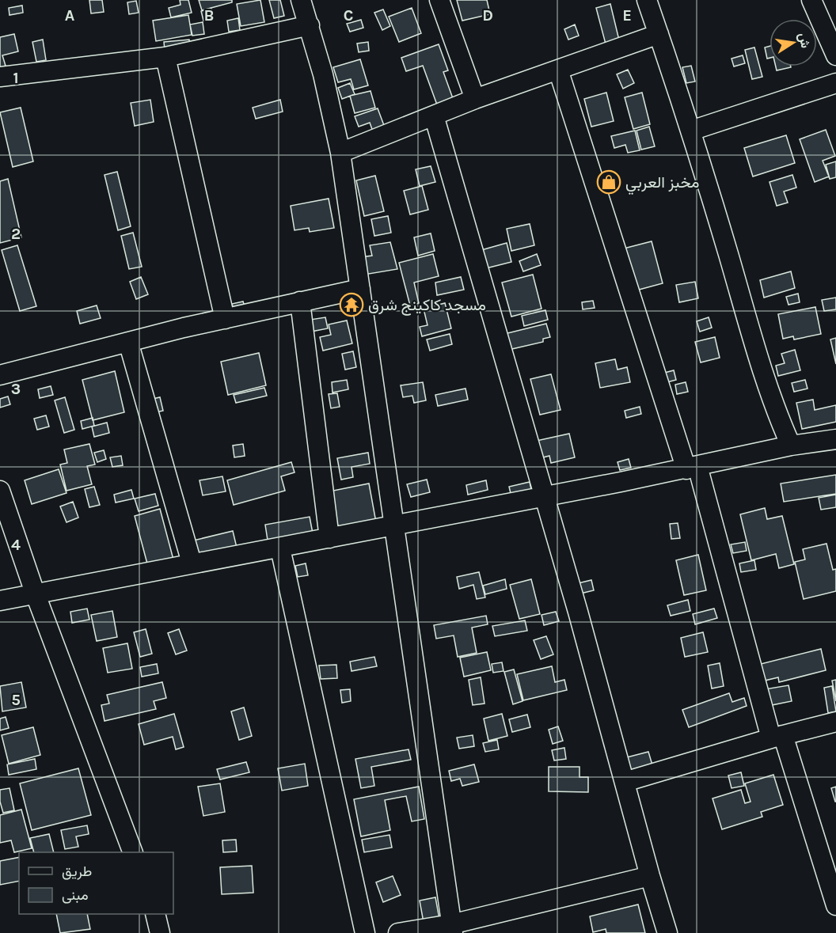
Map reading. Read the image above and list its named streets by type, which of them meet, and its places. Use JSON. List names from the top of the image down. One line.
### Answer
{"places":{"shop":["مخبز العربي"],"temple":["مسجد كاكينج شرق"]},"legend":["طريق","مبنى"],"north":"right","grid":{"columns":["A","B","C","D","E"],"rows":["1","2","3","4","5"]}}
